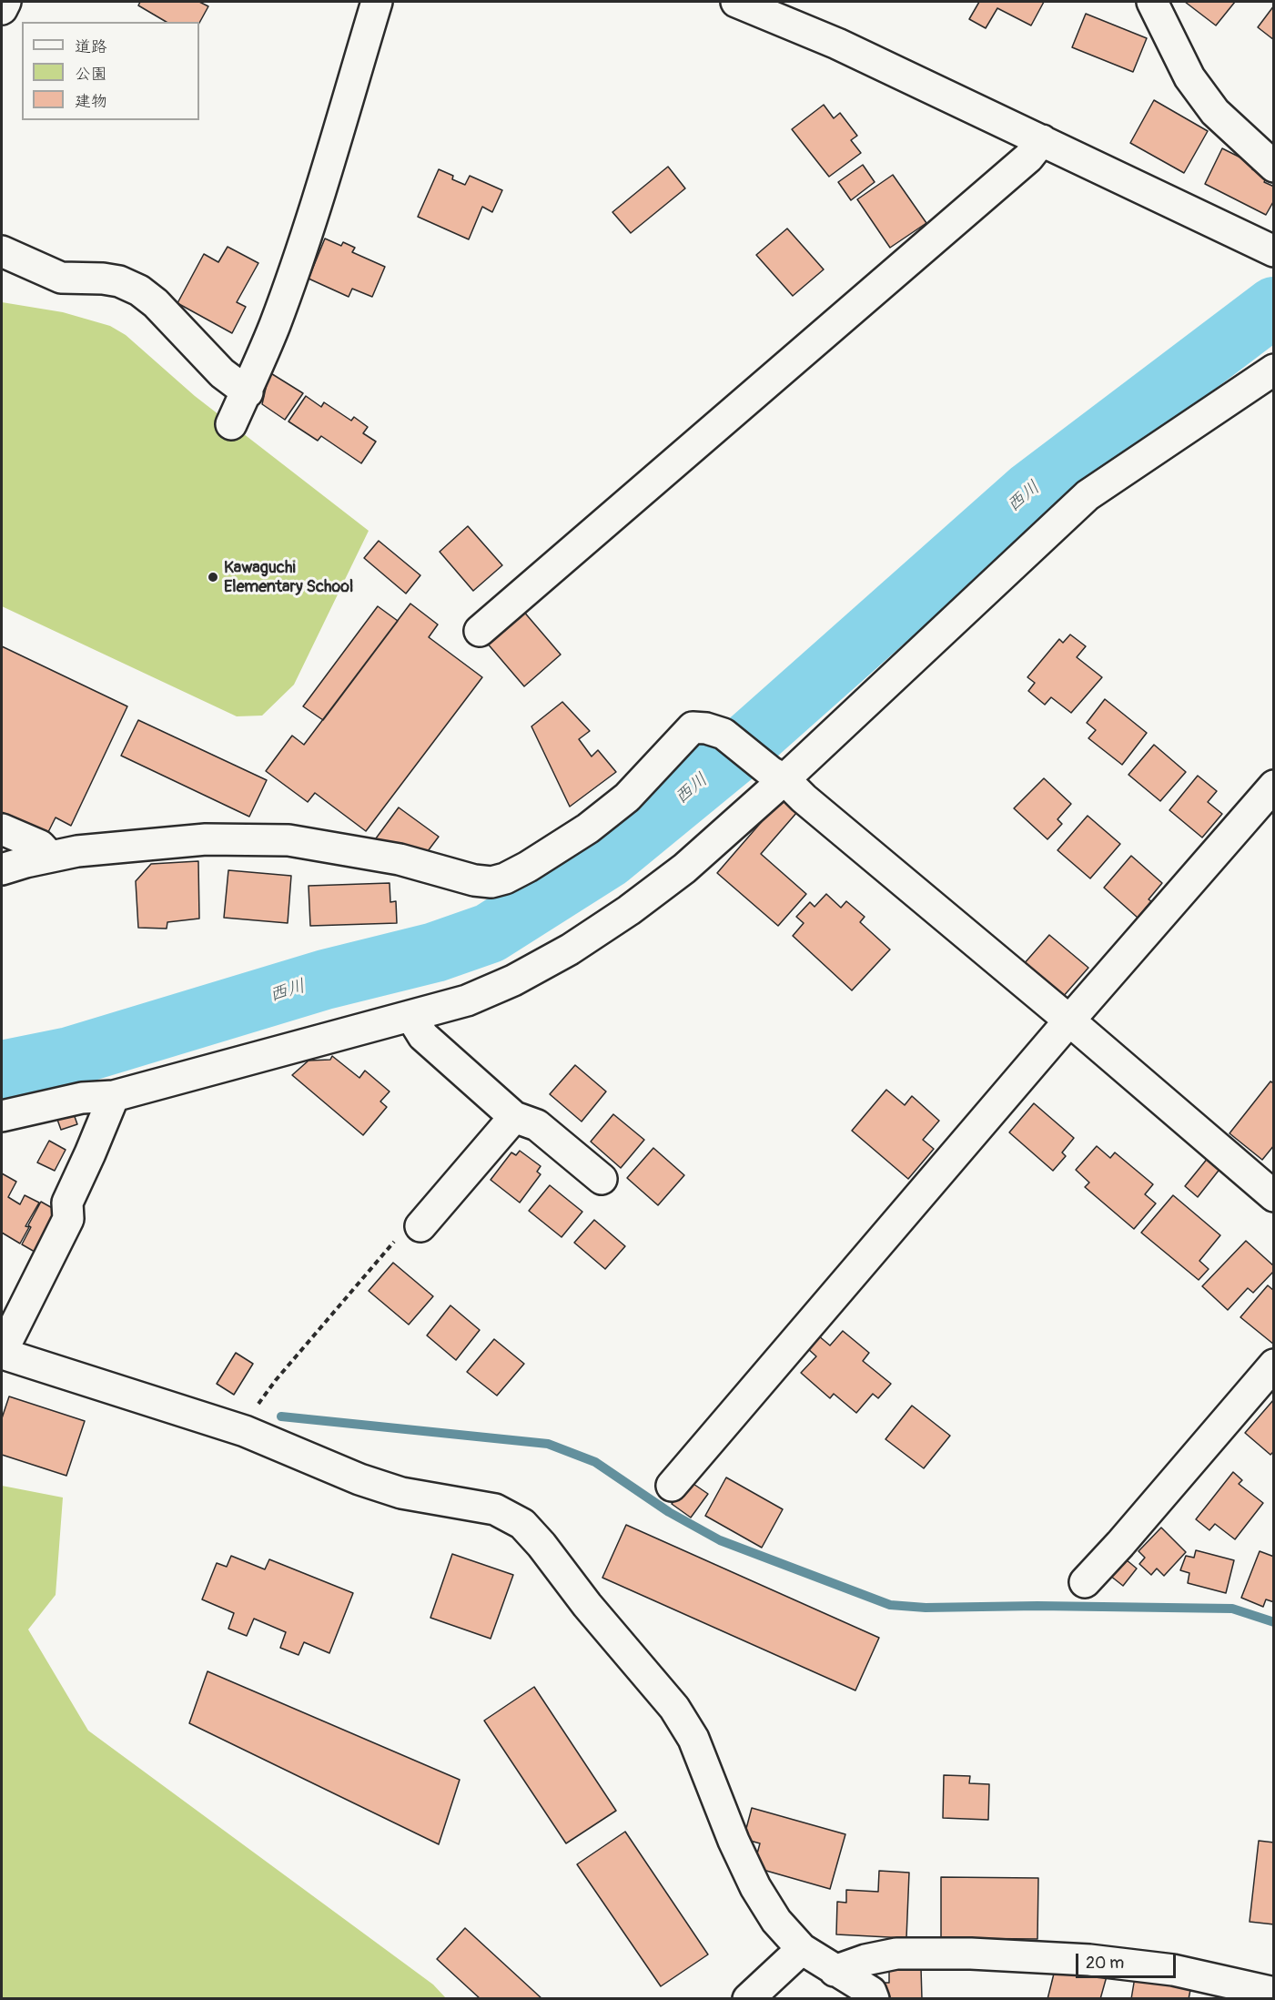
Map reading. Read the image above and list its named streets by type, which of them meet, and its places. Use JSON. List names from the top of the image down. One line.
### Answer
{"water":["西川"],"places":["Kawaguchi Elementary School"],"legend":["道路","公園","建物"],"scale_bar":"20 m"}
